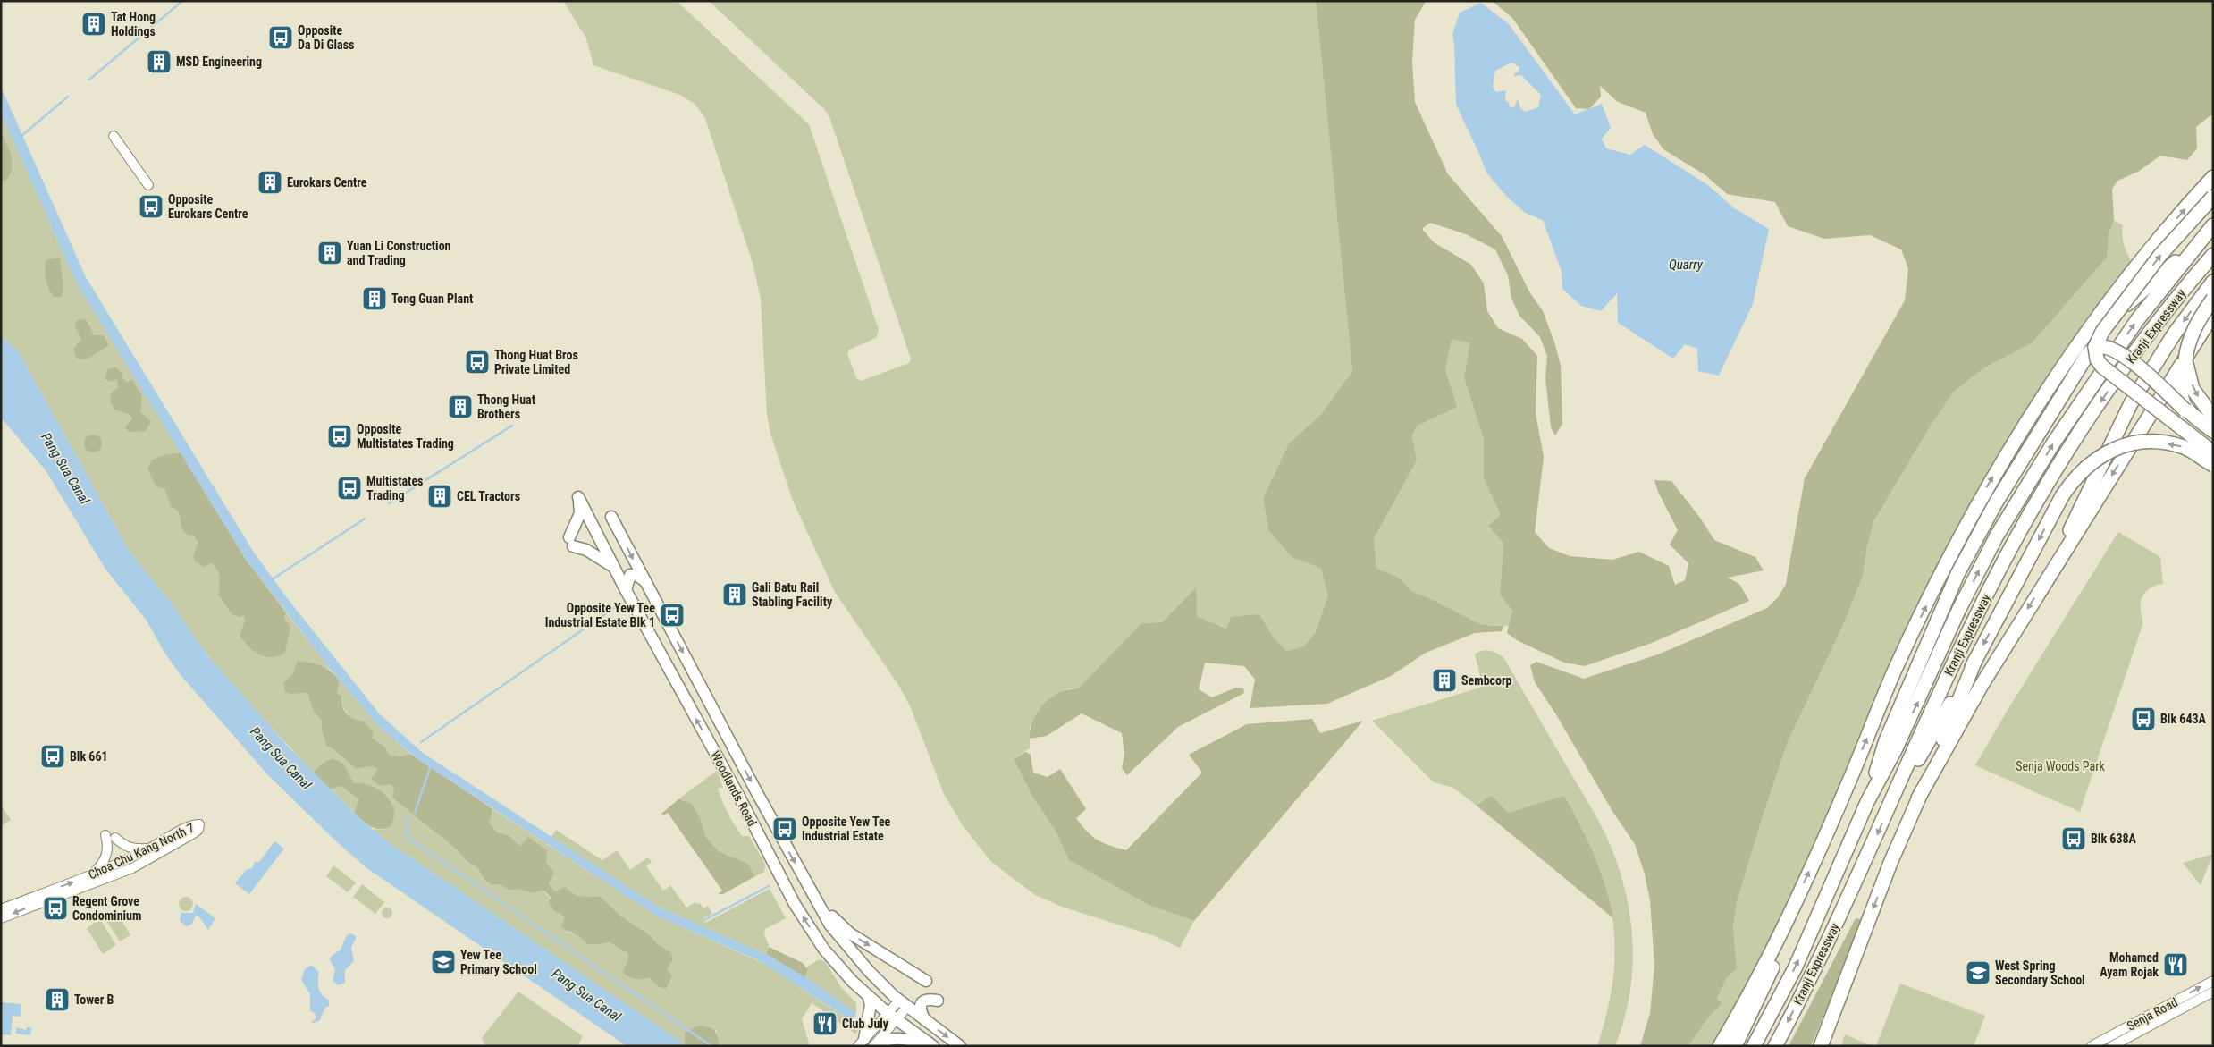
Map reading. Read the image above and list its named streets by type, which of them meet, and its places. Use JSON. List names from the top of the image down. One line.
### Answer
{"streets":{"highway":["Kranji Expressway"],"main road":["Woodlands Road"],"street":["Choa Chu Kang North 7","Senja Road"]},"water":["Quarry","Pang Sua Canal"],"parks":["Senja Woods Park"],"places":{"building":["Tat Hong Holdings","MSD Engineering","Eurokars Centre","Yuan Li Construction and Trading","Tong Guan Plant","Thong Huat Brothers","CEL Tractors","Gali Batu Rail Stabling Facility","Sembcorp","Tower B"],"bus stop":["Opposite Da Di Glass","Opposite Eurokars Centre","Thong Huat Bros Private Limited","Opposite Multistates Trading","Multistates Trading","Opposite Yew Tee Industrial Estate Blk 1","Blk 643A","Blk 661","Opposite Yew Tee Industrial Estate","Blk 638A","Regent Grove Condominium"],"school or university":["Yew Tee Primary School","West Spring Secondary School"],"restaurant":["Mohamed Ayam Rojak","Club July"]}}
